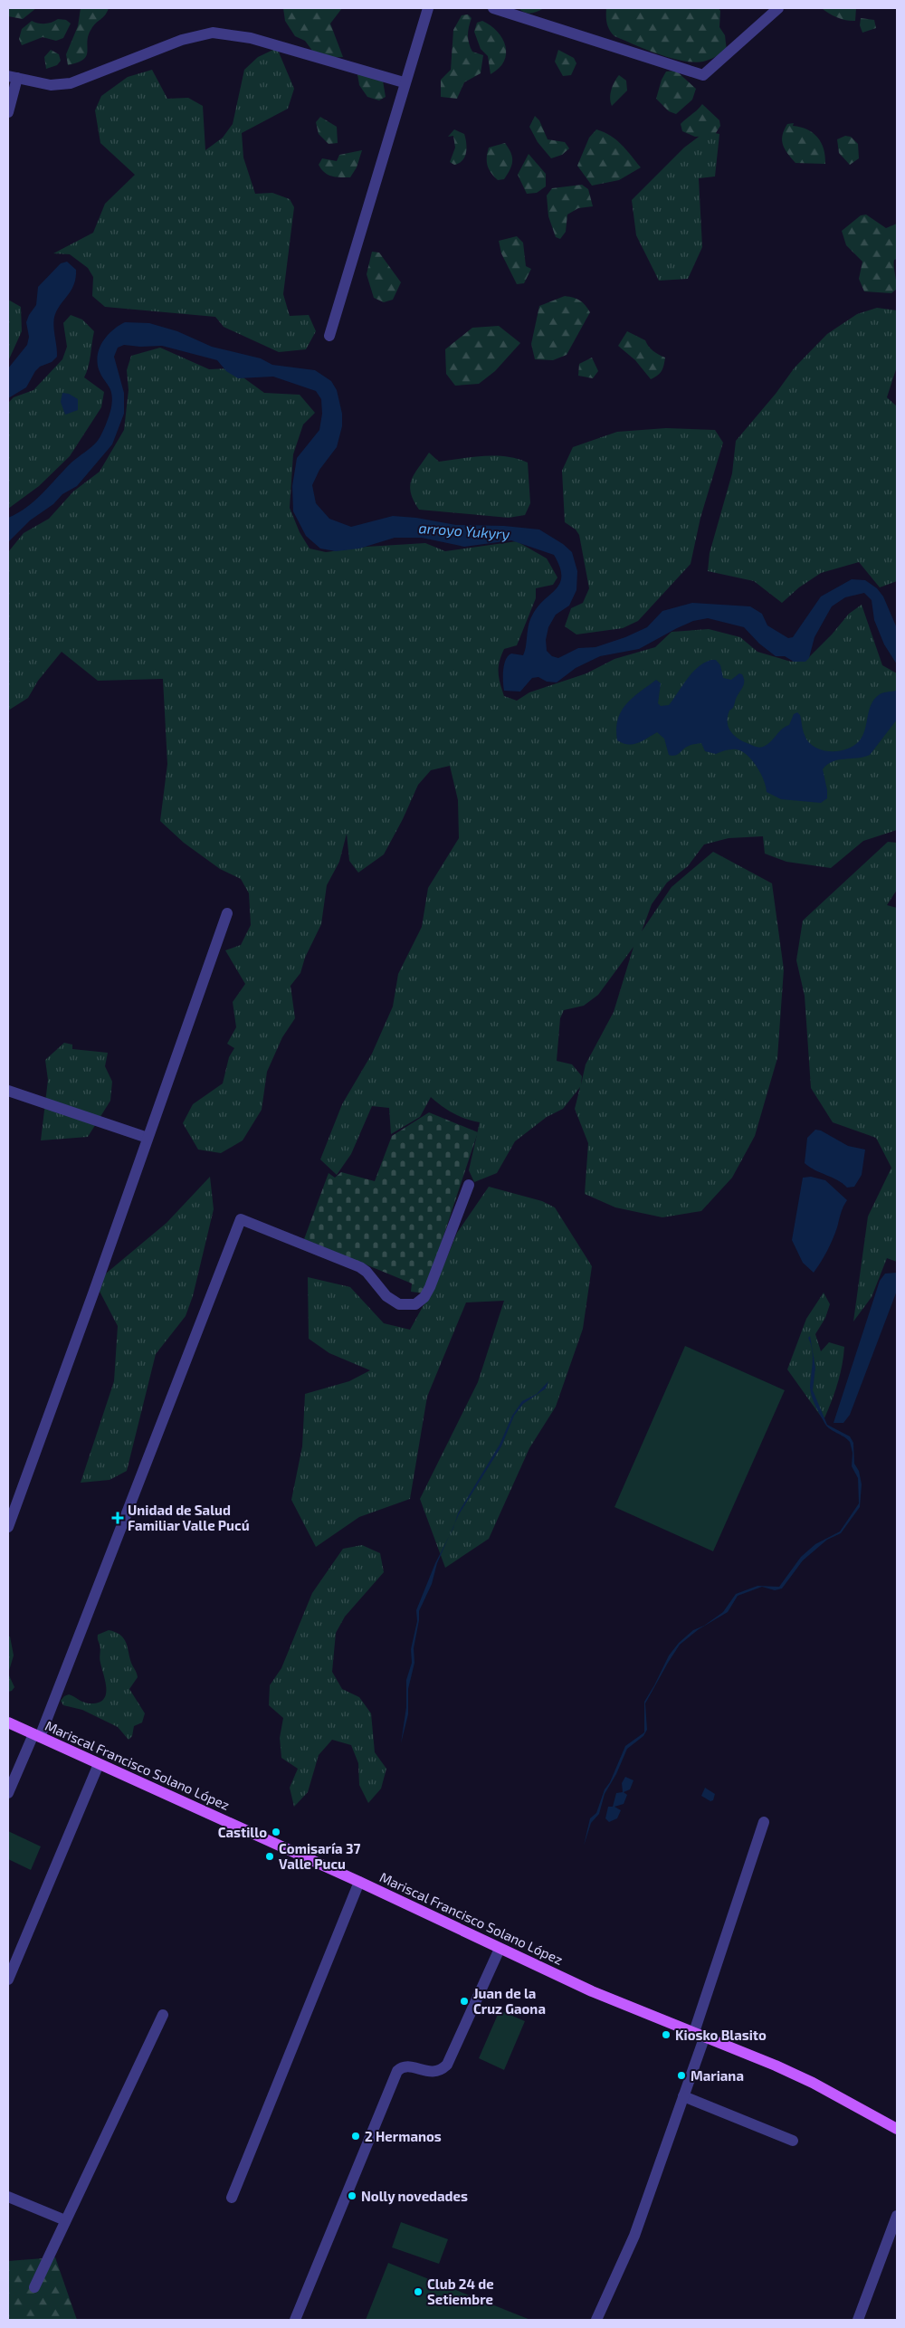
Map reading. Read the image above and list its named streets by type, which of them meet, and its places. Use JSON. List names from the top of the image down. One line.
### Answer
{"streets":{"main road":["Mariscal Francisco Solano López"]},"water":["arroyo Yukyry"],"places":{"health":["Unidad de Salud Familiar Valle Pucú"],"other":["Castillo","Comisaría 37 Valle Pucu","Juan de la Cruz Gaona","Kiosko Blasito","Mariana","2 Hermanos","Nolly novedades","Club 24 de Setiembre"]}}
